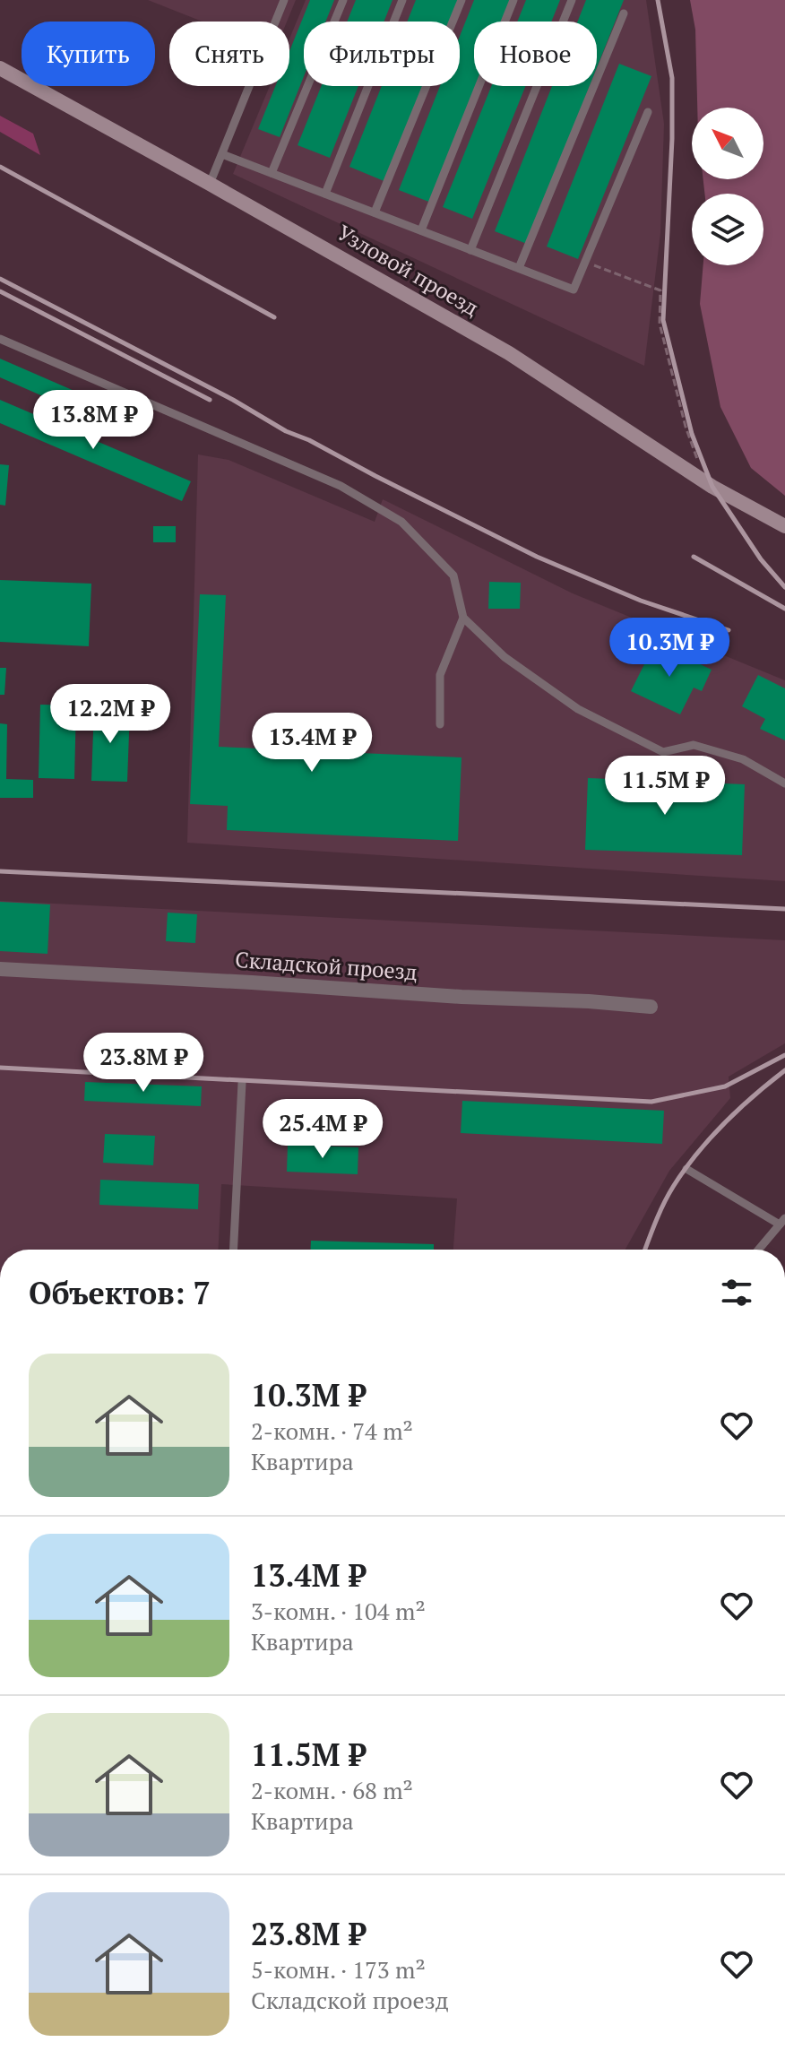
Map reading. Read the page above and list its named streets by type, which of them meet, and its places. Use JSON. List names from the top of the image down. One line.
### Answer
{"streets":{"street":["Узловой проезд","Складской проезд"]},"north":"top left","page":{"chip":["Купить","Снять","Фильтры","Новое"],"price":["13.8M ₽","10.3M ₽","12.2M ₽","13.4M ₽","11.5M ₽","23.8M ₽","25.4M ₽"],"heading":"Объектов: 7","list":[{"name":"10.3M ₽","note":"2-комн. · 74 m² · Квартира"},{"name":"13.4M ₽","note":"3-комн. · 104 m² · Квартира"},{"name":"11.5M ₽","note":"2-комн. · 68 m² · Квартира"},{"name":"23.8M ₽","note":"5-комн. · 173 m² · Складской проезд"}]}}
